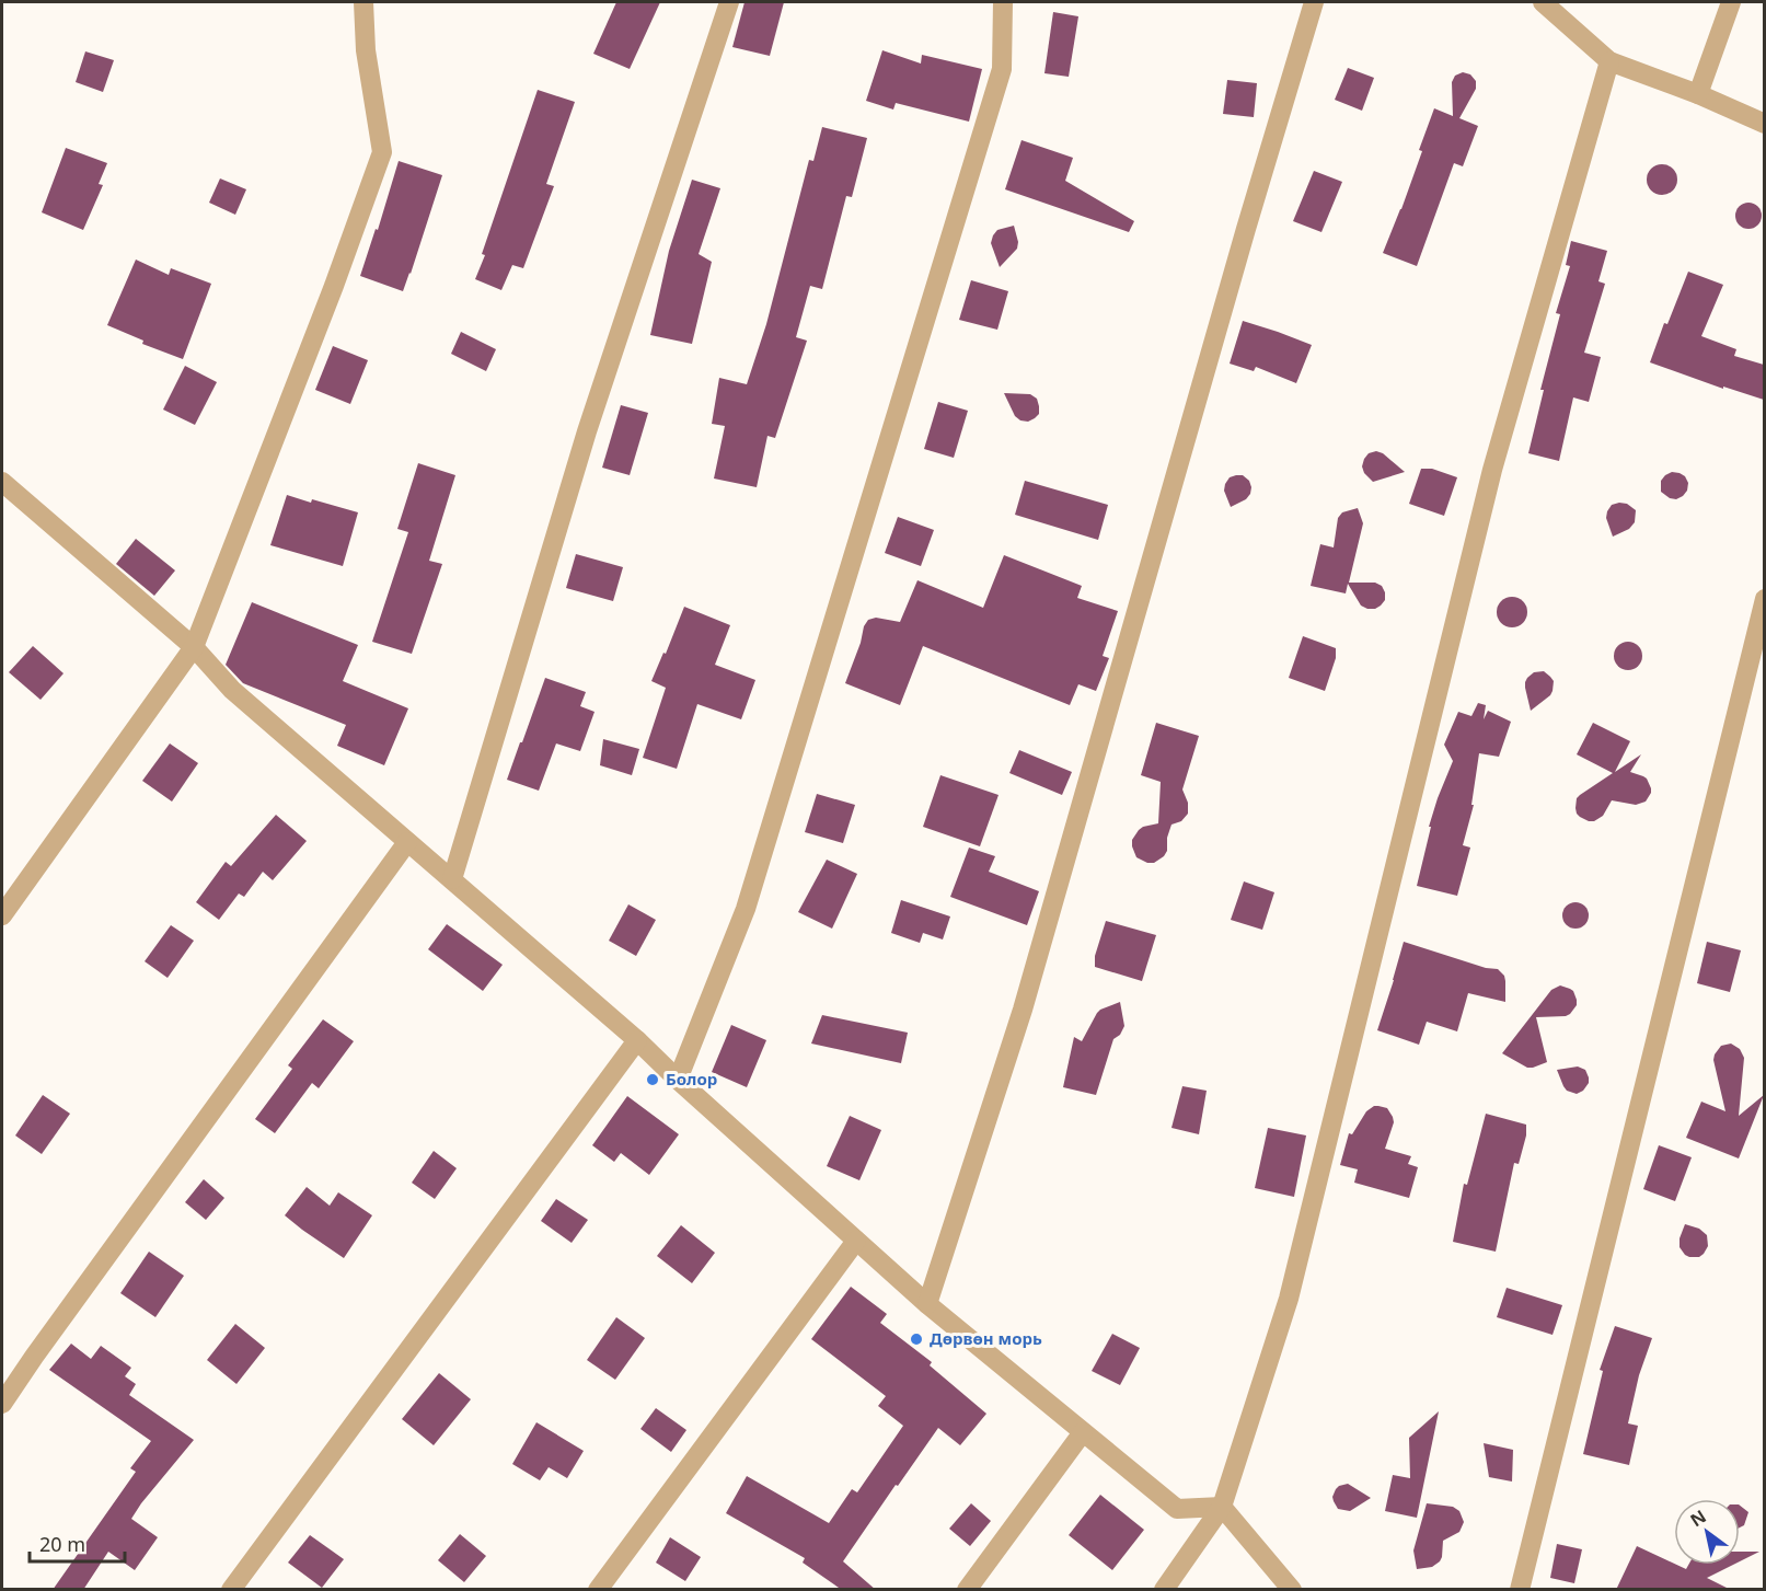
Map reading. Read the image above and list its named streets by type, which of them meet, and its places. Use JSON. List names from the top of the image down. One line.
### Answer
{"places":["Болор","Дөрвөн морь"],"scale_bar":"20 m","north":"top left"}
